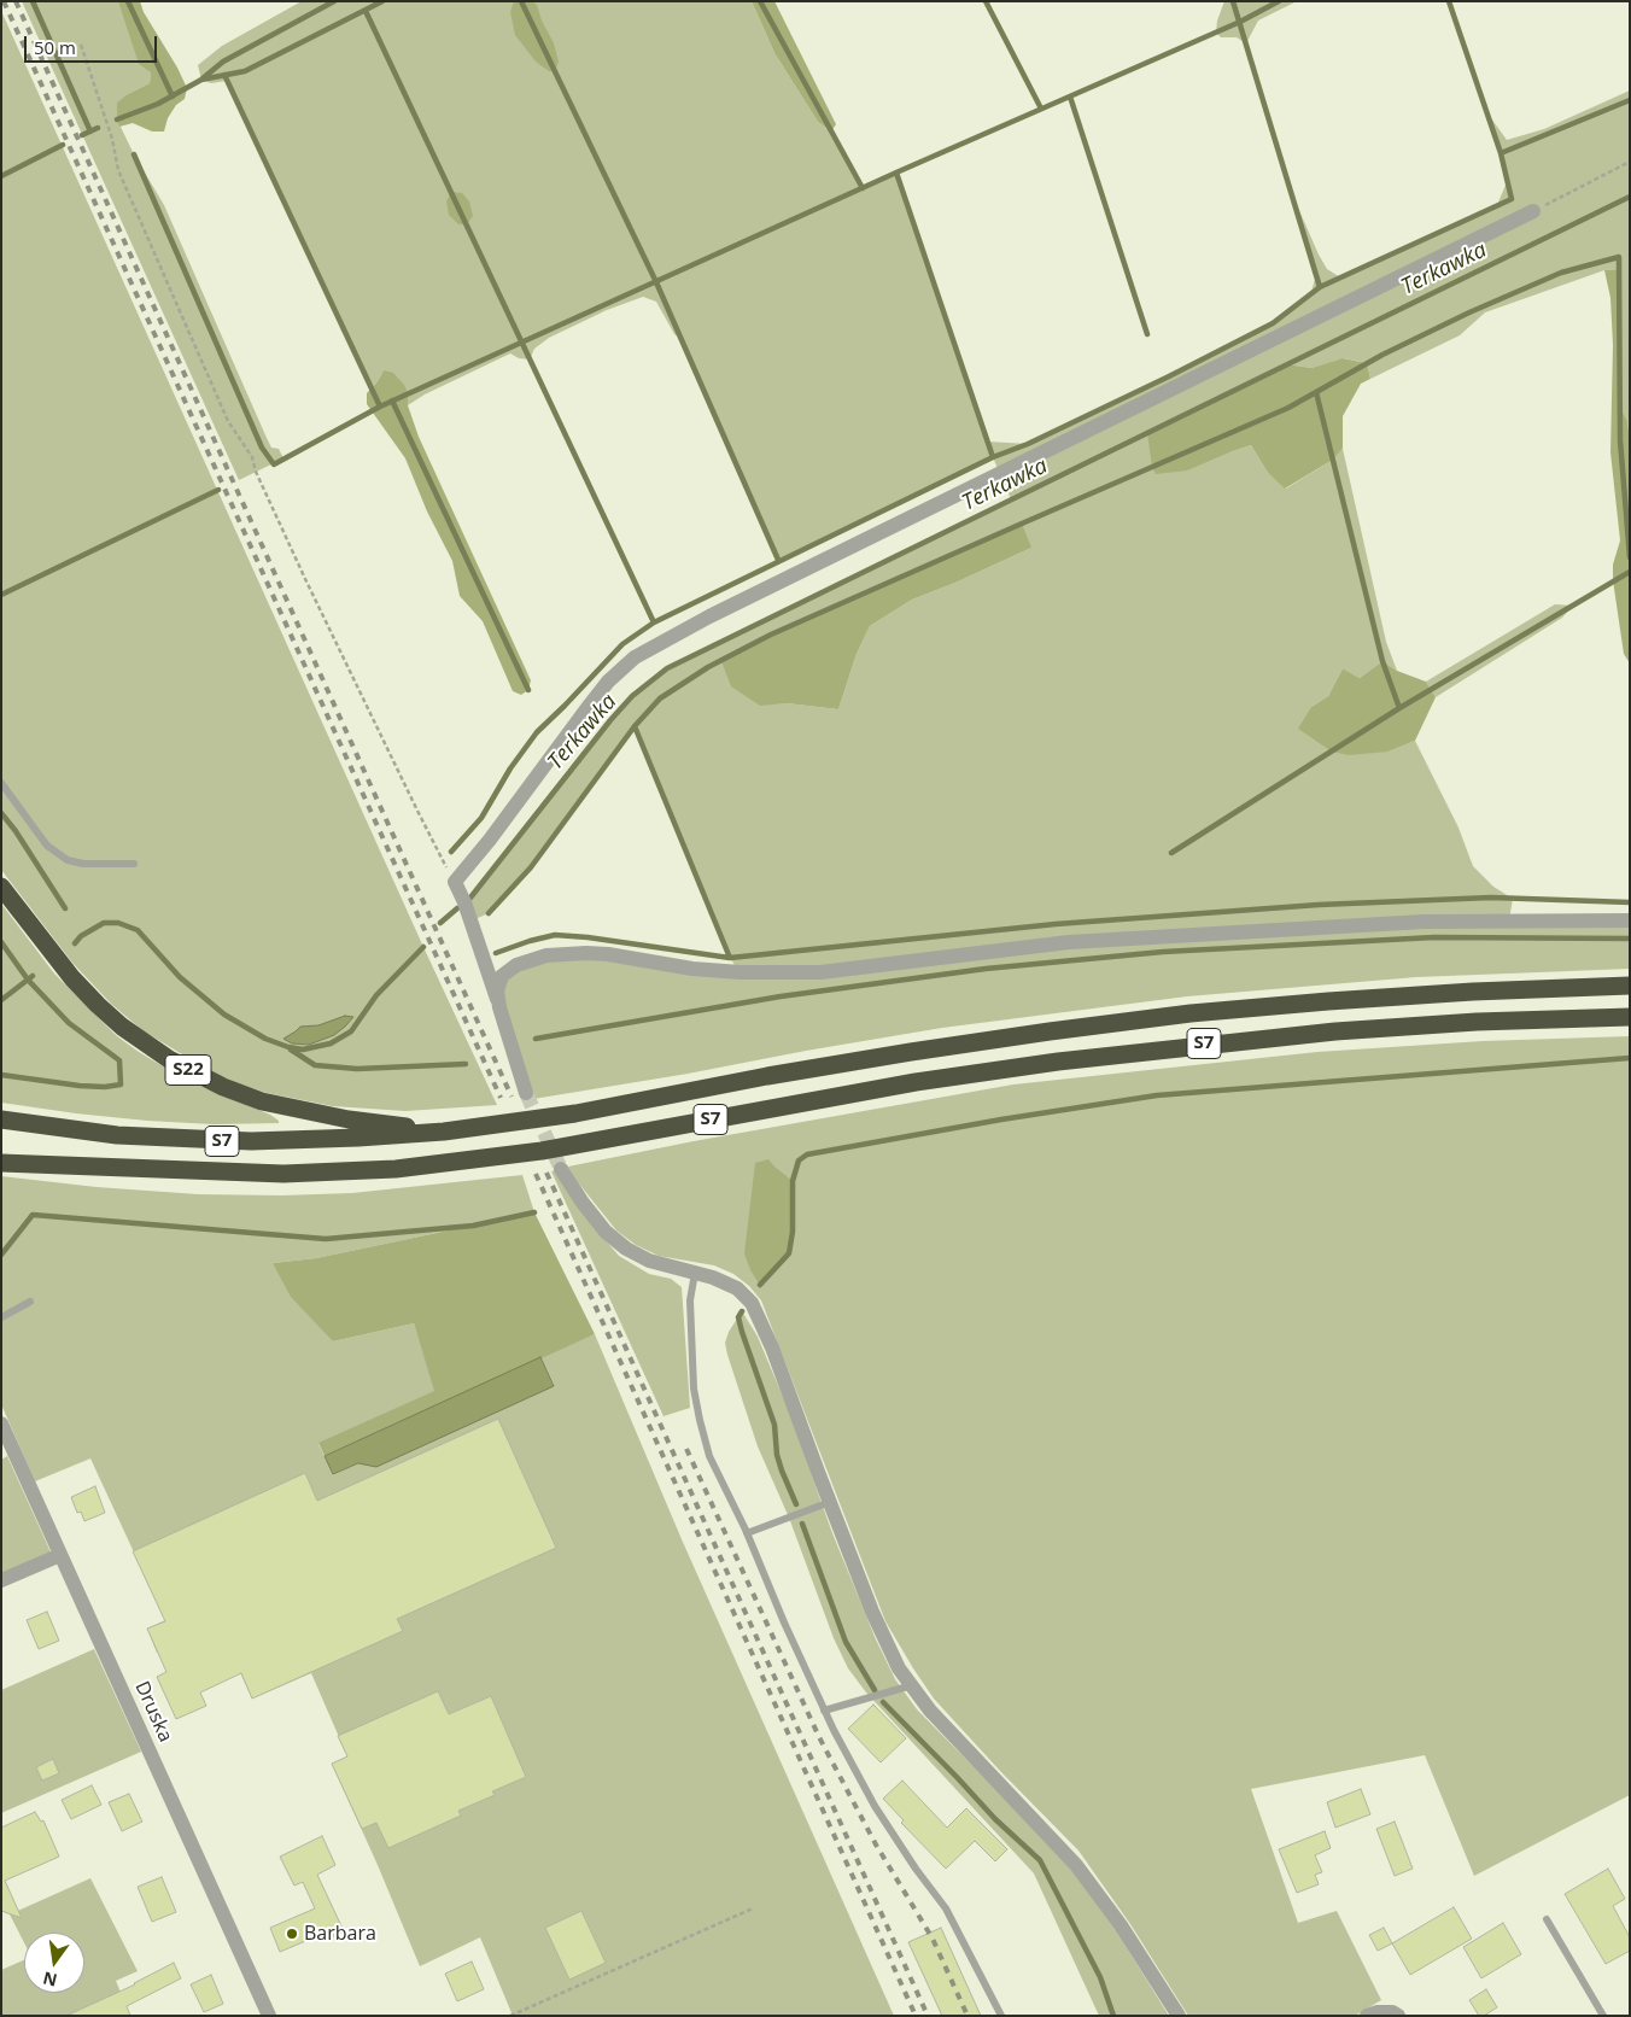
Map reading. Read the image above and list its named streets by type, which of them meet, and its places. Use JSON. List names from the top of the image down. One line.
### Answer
{"streets":{"highway":["S7","S22"],"street":["Druska"]},"crossings":[["S7","S22"]],"water":["Terkawka"],"places":["Barbara"],"scale_bar":"50 m","north":"bottom"}
